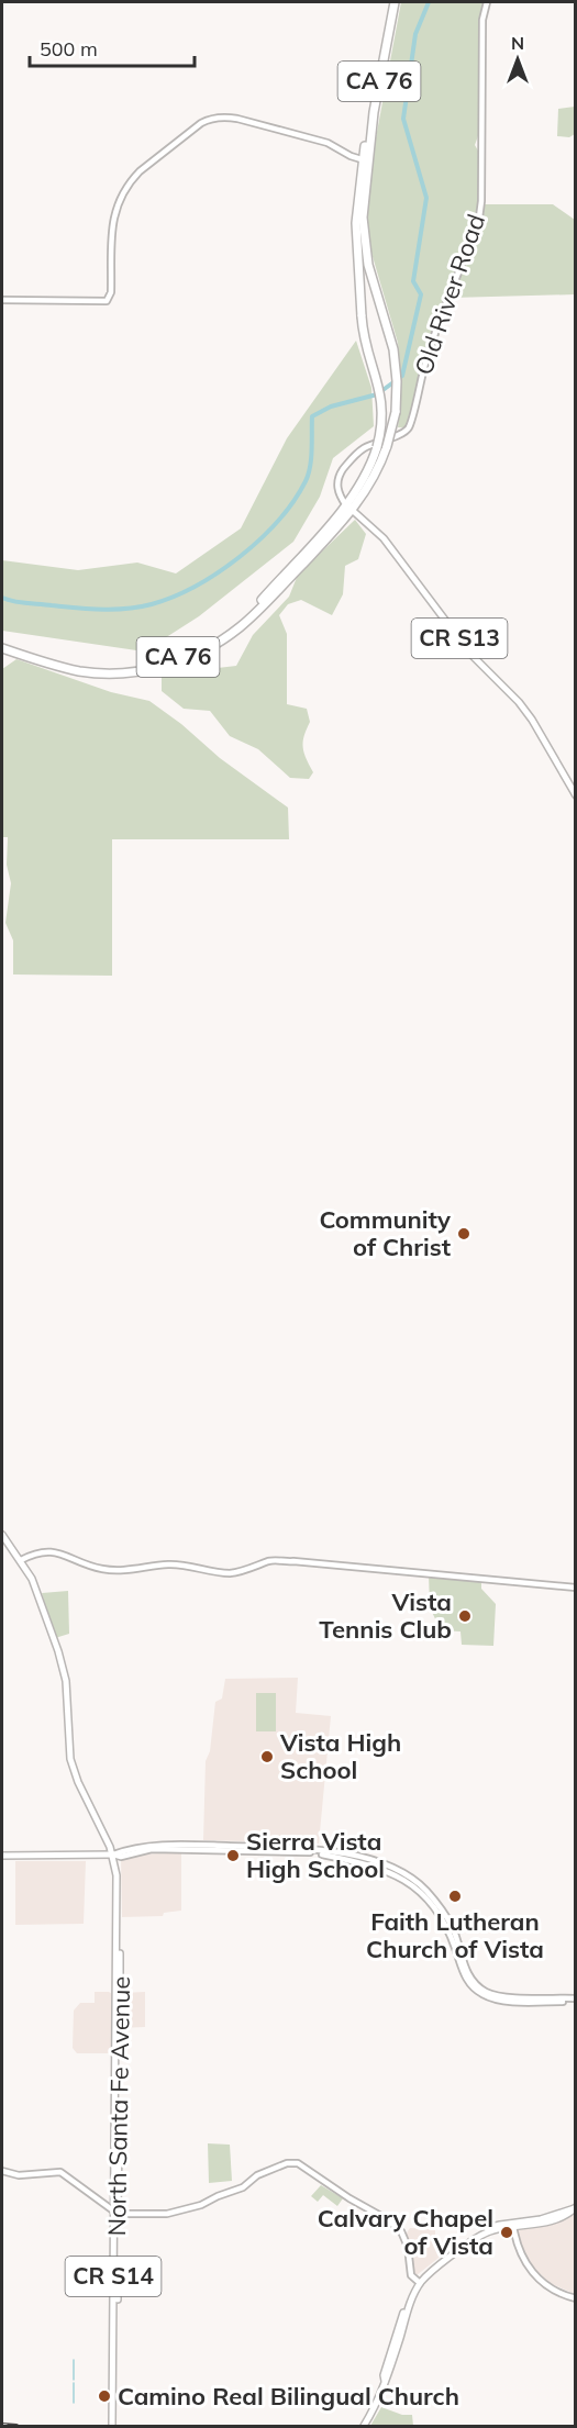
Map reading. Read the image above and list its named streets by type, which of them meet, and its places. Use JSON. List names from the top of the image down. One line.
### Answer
{"streets":{"highway":["CA 76"],"main road":["Old River Road","CR S13","North Santa Fe Avenue","CR S14"]},"crossings":[["CA 76","Old River Road"],["CA 76","CR S13"],["Old River Road","CR S13"]],"places":["Community of Christ","Vista Tennis Club","Vista High School","Sierra Vista High School","Faith Lutheran Church of Vista","Calvary Chapel of Vista","Camino Real Bilingual Church"],"scale_bar":"500 m","north":"top"}
